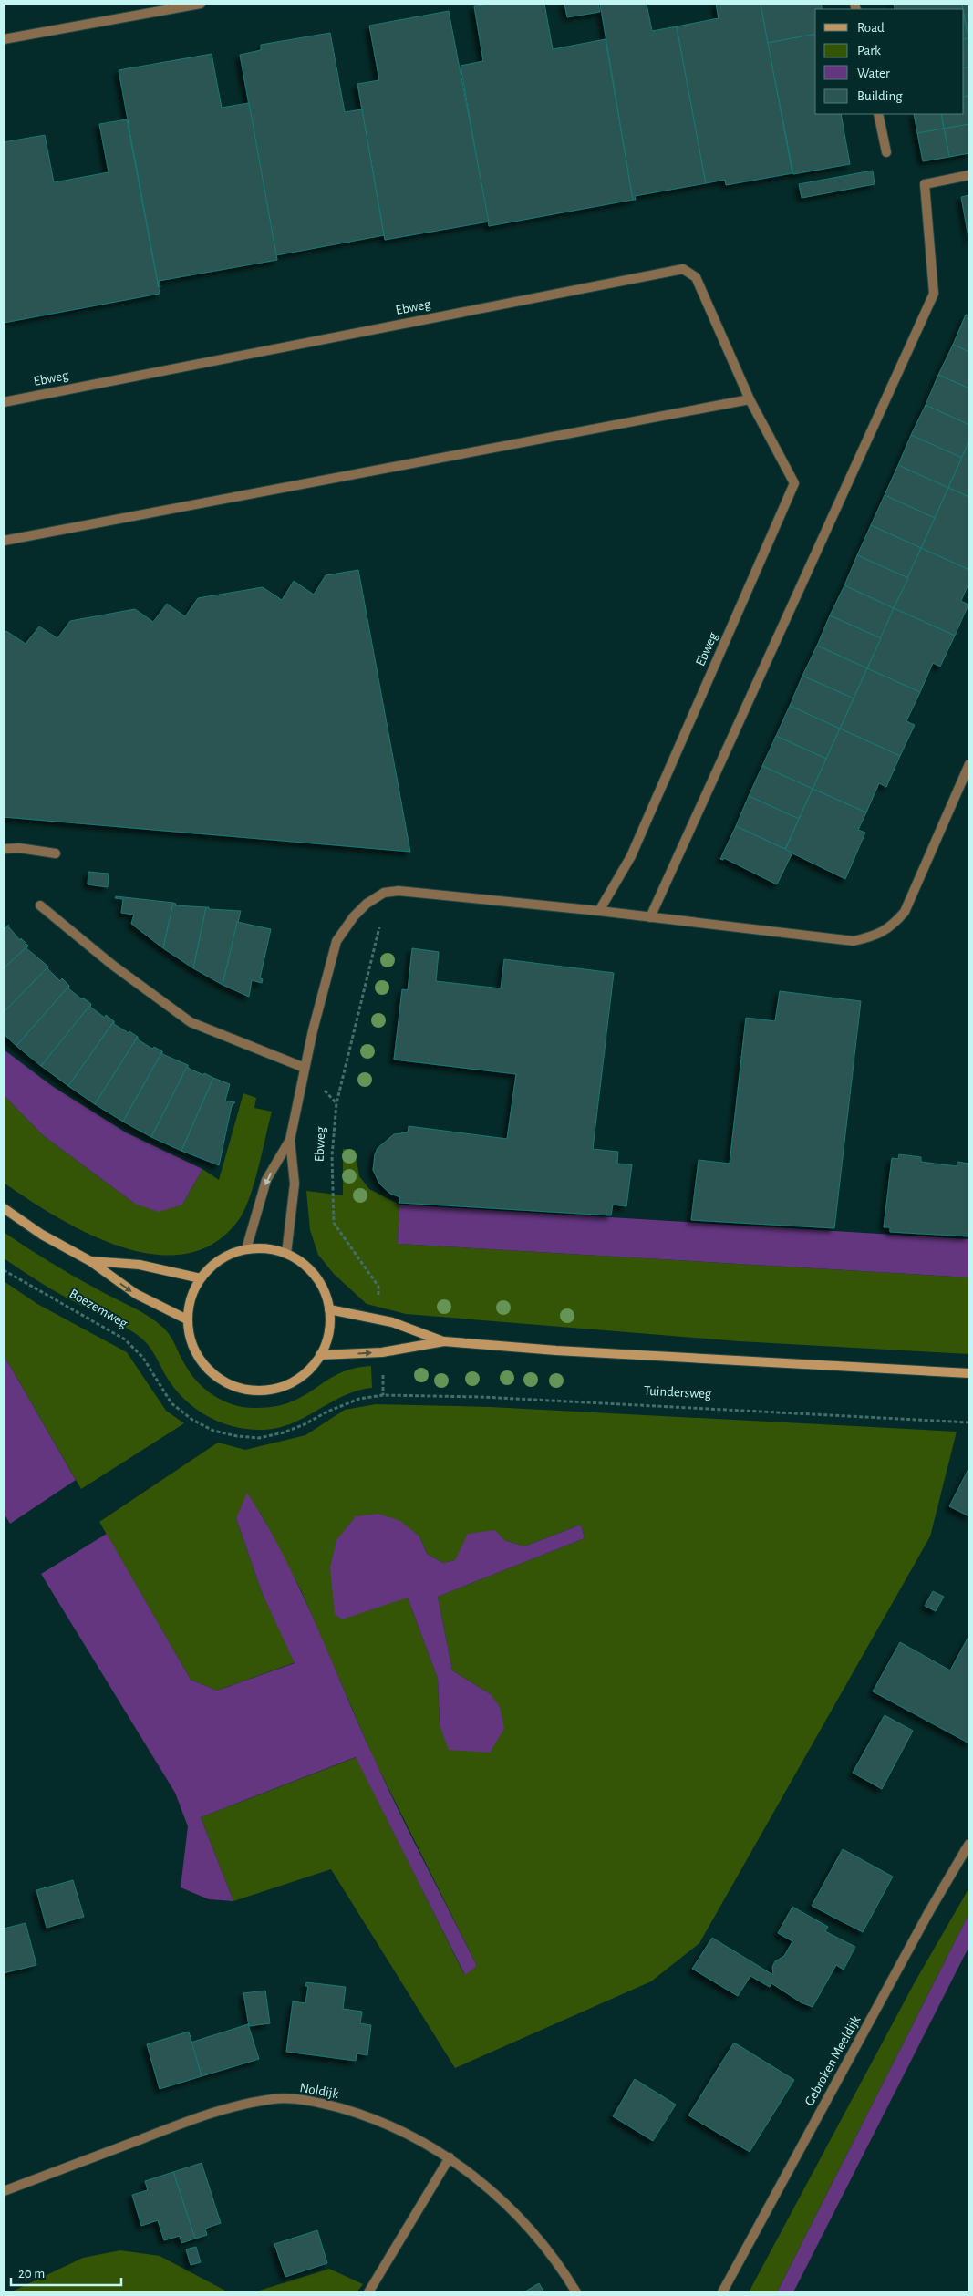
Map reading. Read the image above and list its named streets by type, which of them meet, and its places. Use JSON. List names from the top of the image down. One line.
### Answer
{"streets":{"street":["Ebweg","Gebroken Meeldijk","Noldijk"],"path":["Boezemweg","Tuindersweg"]},"crossings":[["Boezemweg","Tuindersweg"]],"legend":["Road","Park","Water","Building"],"scale_bar":"20 m"}
